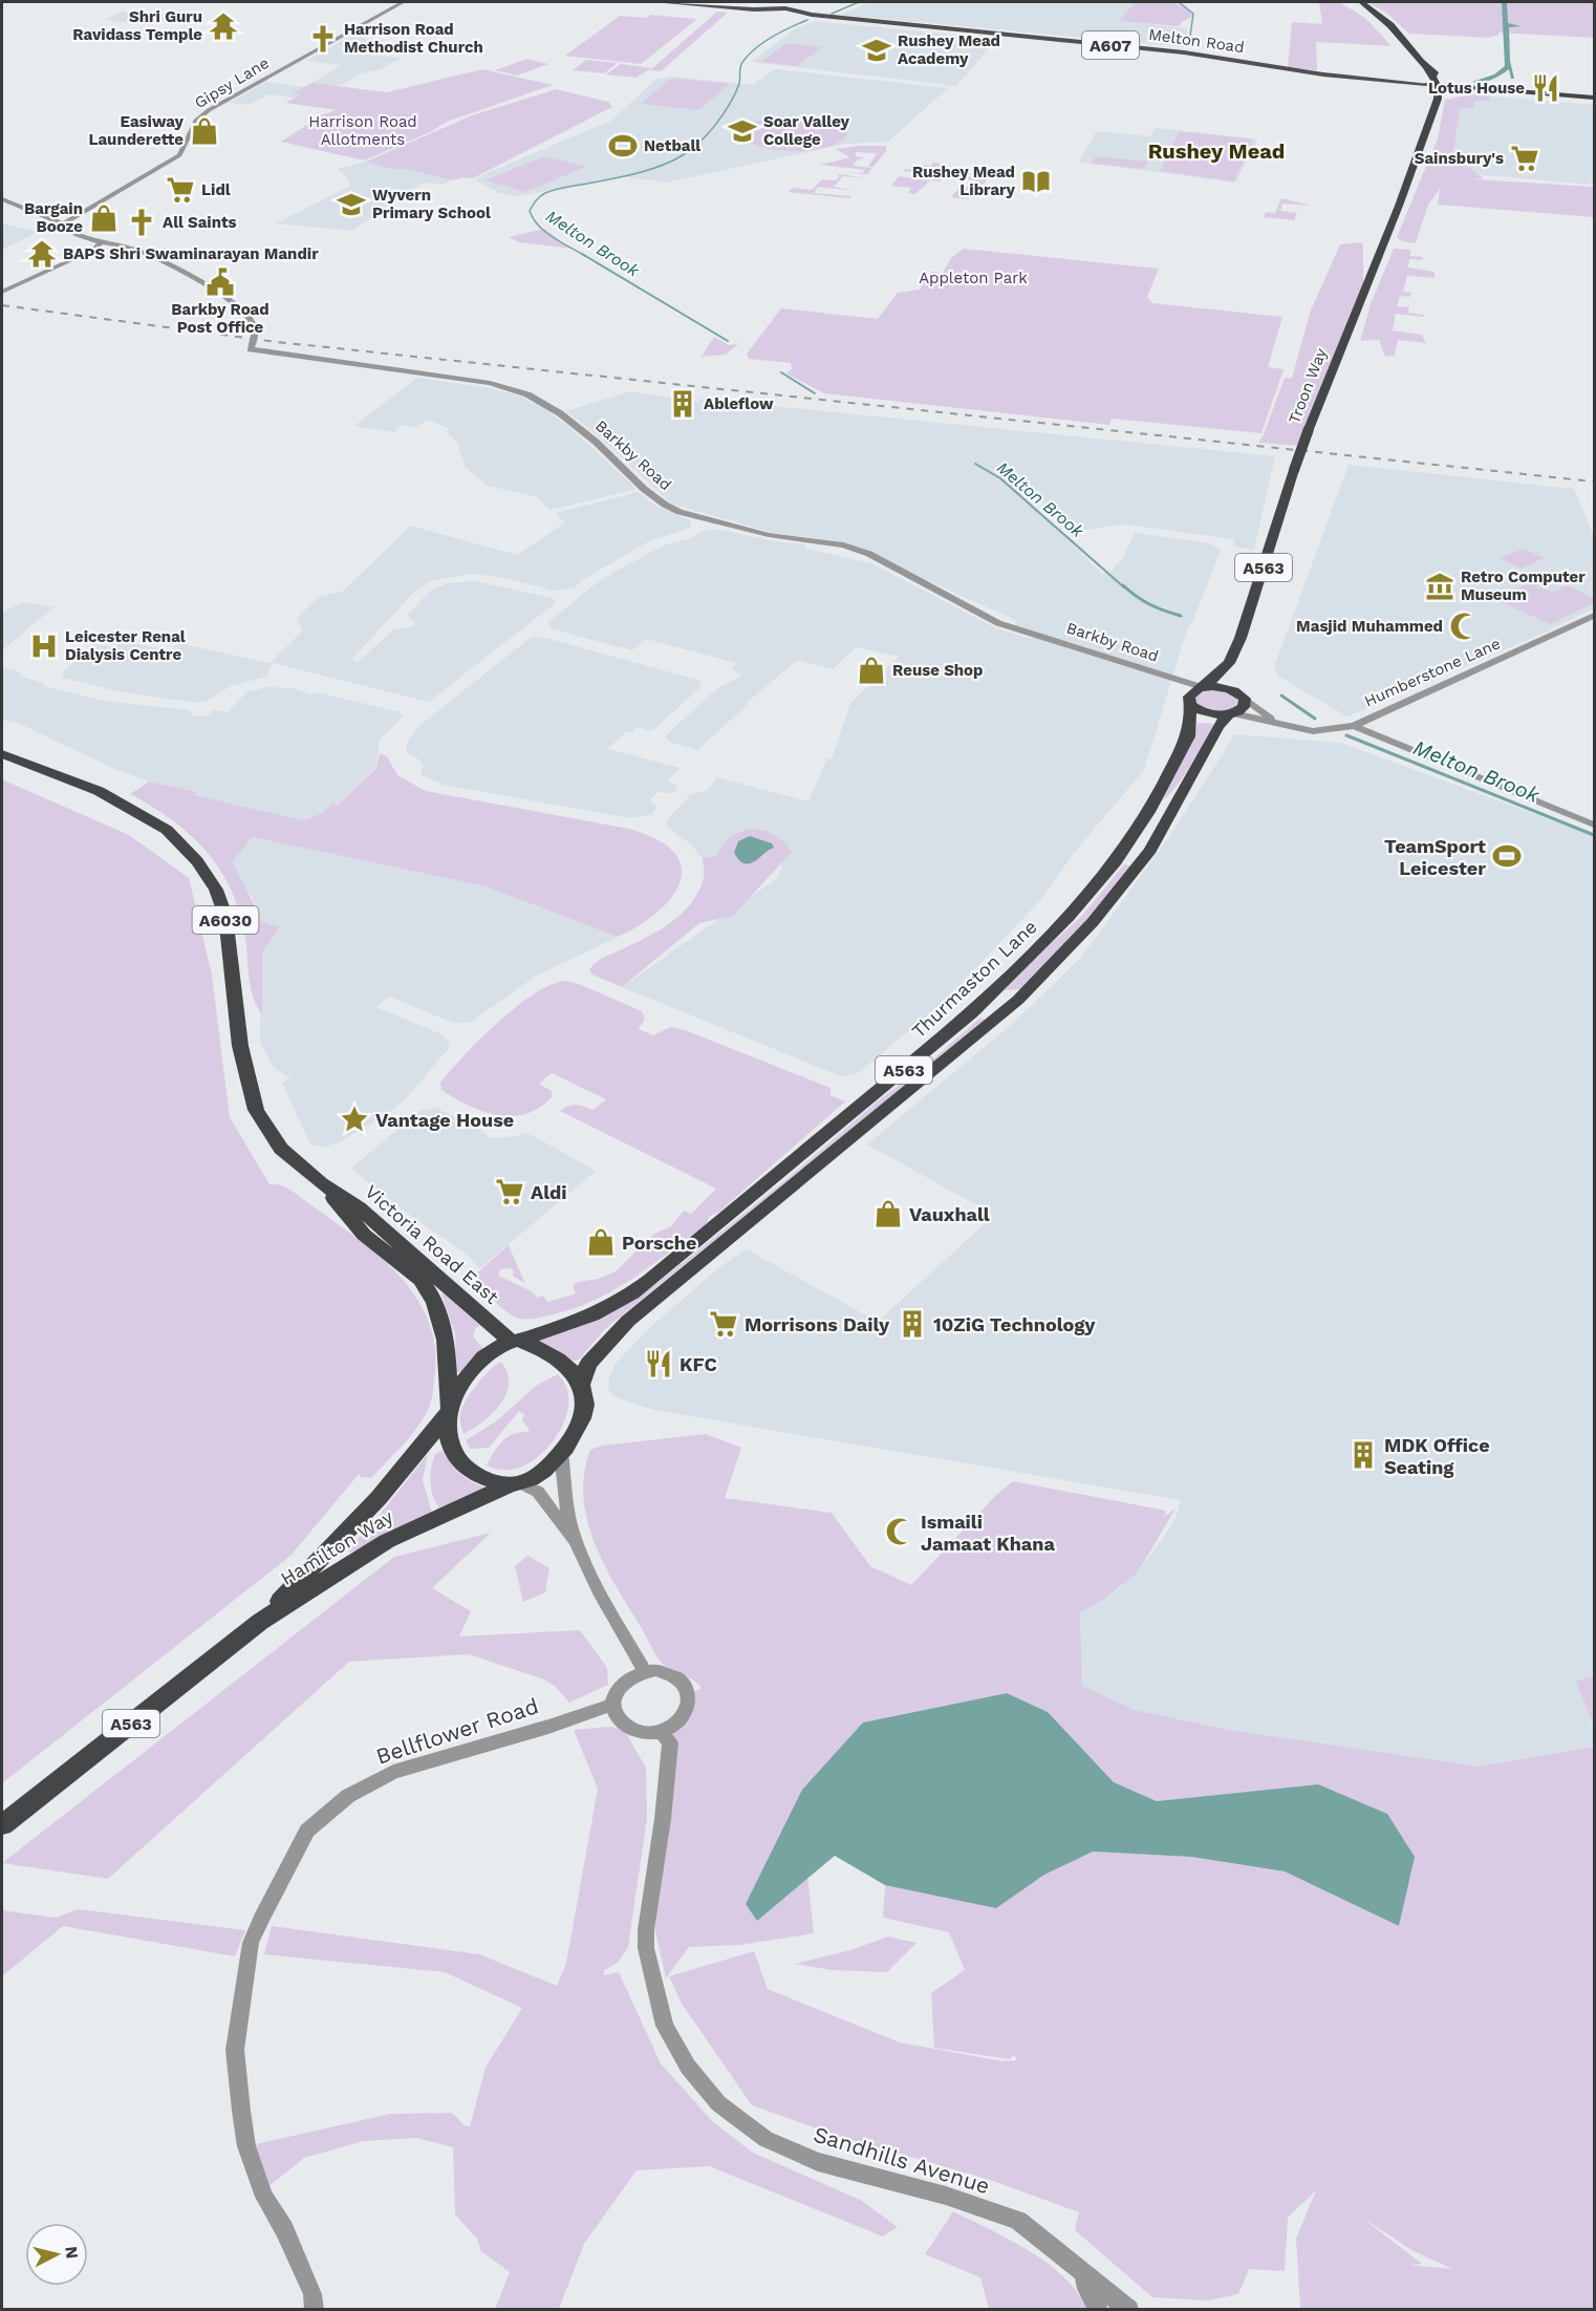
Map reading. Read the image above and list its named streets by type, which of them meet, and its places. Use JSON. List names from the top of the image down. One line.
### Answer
{"streets":{"highway":["Melton Road","A607","Troon Way","A563","A6030","Thurmaston Lane","Victoria Road East","Hamilton Way"],"street":["Gipsy Lane","Barkby Road","Humberstone Lane","Bellflower Road","Sandhills Avenue"]},"crossings":[["Melton Road","A607"],["Melton Road","Troon Way"],["Troon Way","Barkby Road"],["Troon Way","Thurmaston Lane"],["Barkby Road","Thurmaston Lane"],["A563","Thurmaston Lane"],["A563","Victoria Road East"],["A563","Hamilton Way"],["Humberstone Lane","Thurmaston Lane"],["Thurmaston Lane","Victoria Road East"],["Thurmaston Lane","Hamilton Way"],["Victoria Road East","Hamilton Way"],["Bellflower Road","Sandhills Avenue"]],"districts":["Rushey Mead"],"water":["Melton Brook"],"parks":["Harrison Road Allotments","Appleton Park"],"places":{"temple":["Shri Guru Ravidass Temple","BAPS Shri Swaminarayan Mandir"],"church":["Harrison Road Methodist Church","All Saints"],"school or university":["Rushey Mead Academy","Soar Valley College","Wyvern Primary School"],"restaurant":["Lotus House","KFC"],"shop":["Easiway Launderette","Bargain Booze","Reuse Shop","Vauxhall","Porsche"],"sports":["Netball","TeamSport Leicester"],"supermarket":["Sainsbury's","Lidl","Aldi","Morrisons Daily"],"library":["Rushey Mead Library"],"public building":["Barkby Road Post Office"],"building":["Ableflow","10ZiG Technology","MDK Office Seating"],"museum":["Retro Computer Museum"],"mosque":["Masjid Muhammed","Ismaili Jamaat Khana"],"hospital":["Leicester Renal Dialysis Centre"],"place":["Vantage House"]},"north":"right"}
